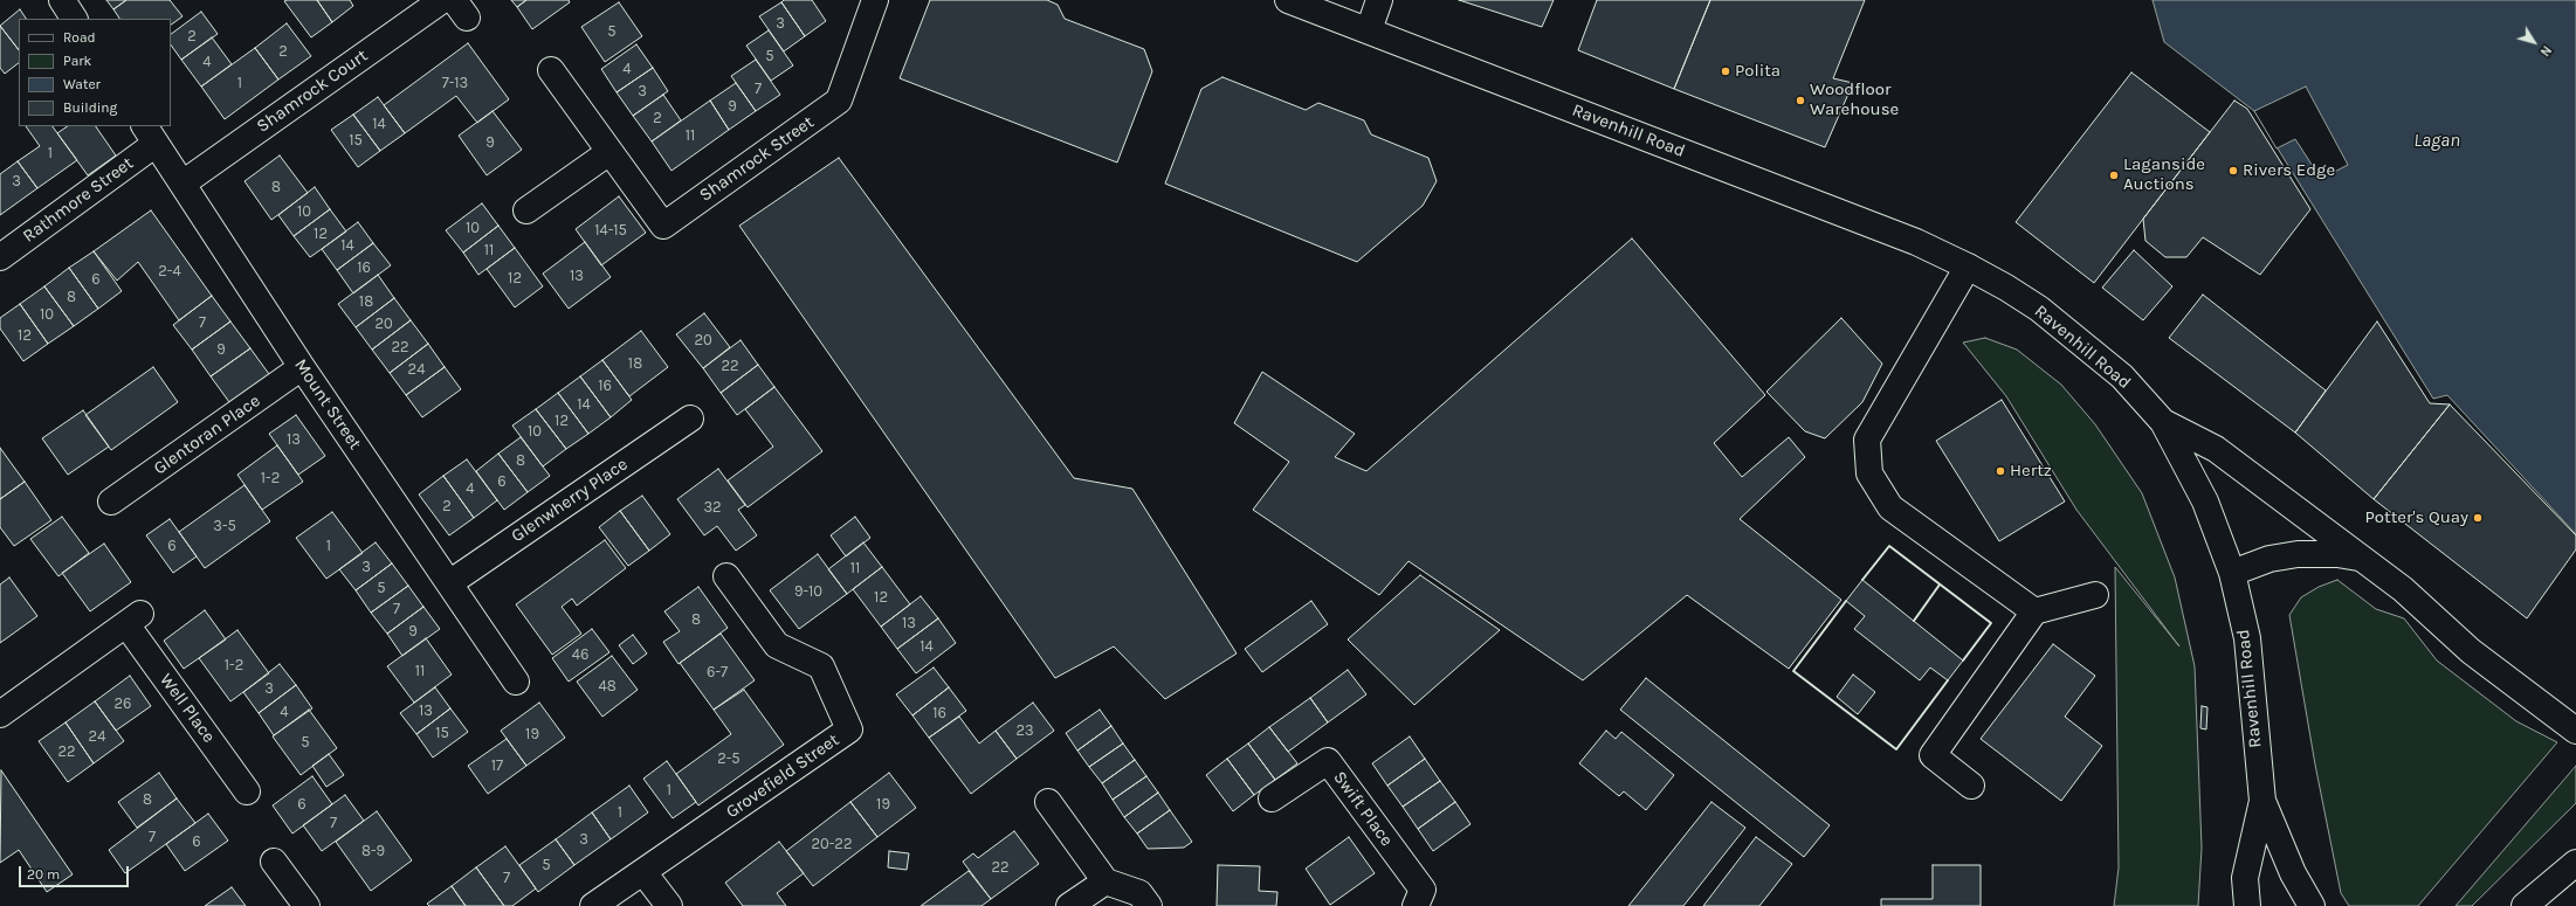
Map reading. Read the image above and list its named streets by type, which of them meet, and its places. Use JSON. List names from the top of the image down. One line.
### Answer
{"streets":{"street":["Shamrock Court","Ravenhill Road","Shamrock Street","Rathmore Street","Mount Street","Glentoran Place","Glenwherry Place","Well Place","Grovefield Street","Swift Place"]},"crossings":[["Shamrock Court","Mount Street"],["Rathmore Street","Mount Street"],["Mount Street","Glentoran Place"],["Mount Street","Glenwherry Place"]],"water":["Lagan"],"places":["Polita","Woodfloor Warehouse","Rivers Edge","Laganside Auctions","Hertz","Potter's Quay"],"house_numbers":["3","5","2","2","5","4","4","1","7-13","7","3","9","2","14","11","15","9","1","3","8","10","10","14-15","12","14","11","16","2-4","13","12","6","8","18","10","7","20","12","20","22","9","18","22","24","16","14","12","10","13","8","1-2","6","4","2","32","3-5","6","1","3","11","5","9-10","12","7","8","13","9","14","46","1-2","11","6-7","48","3","26","13","4","16","23","15","19","24","5","22","2-5","17","1","8","6","19","1","7","7","3","6","20-22","8-9","5","22","7"],"legend":["Road","Park","Water","Building"],"scale_bar":"20 m","north":"bottom right"}
